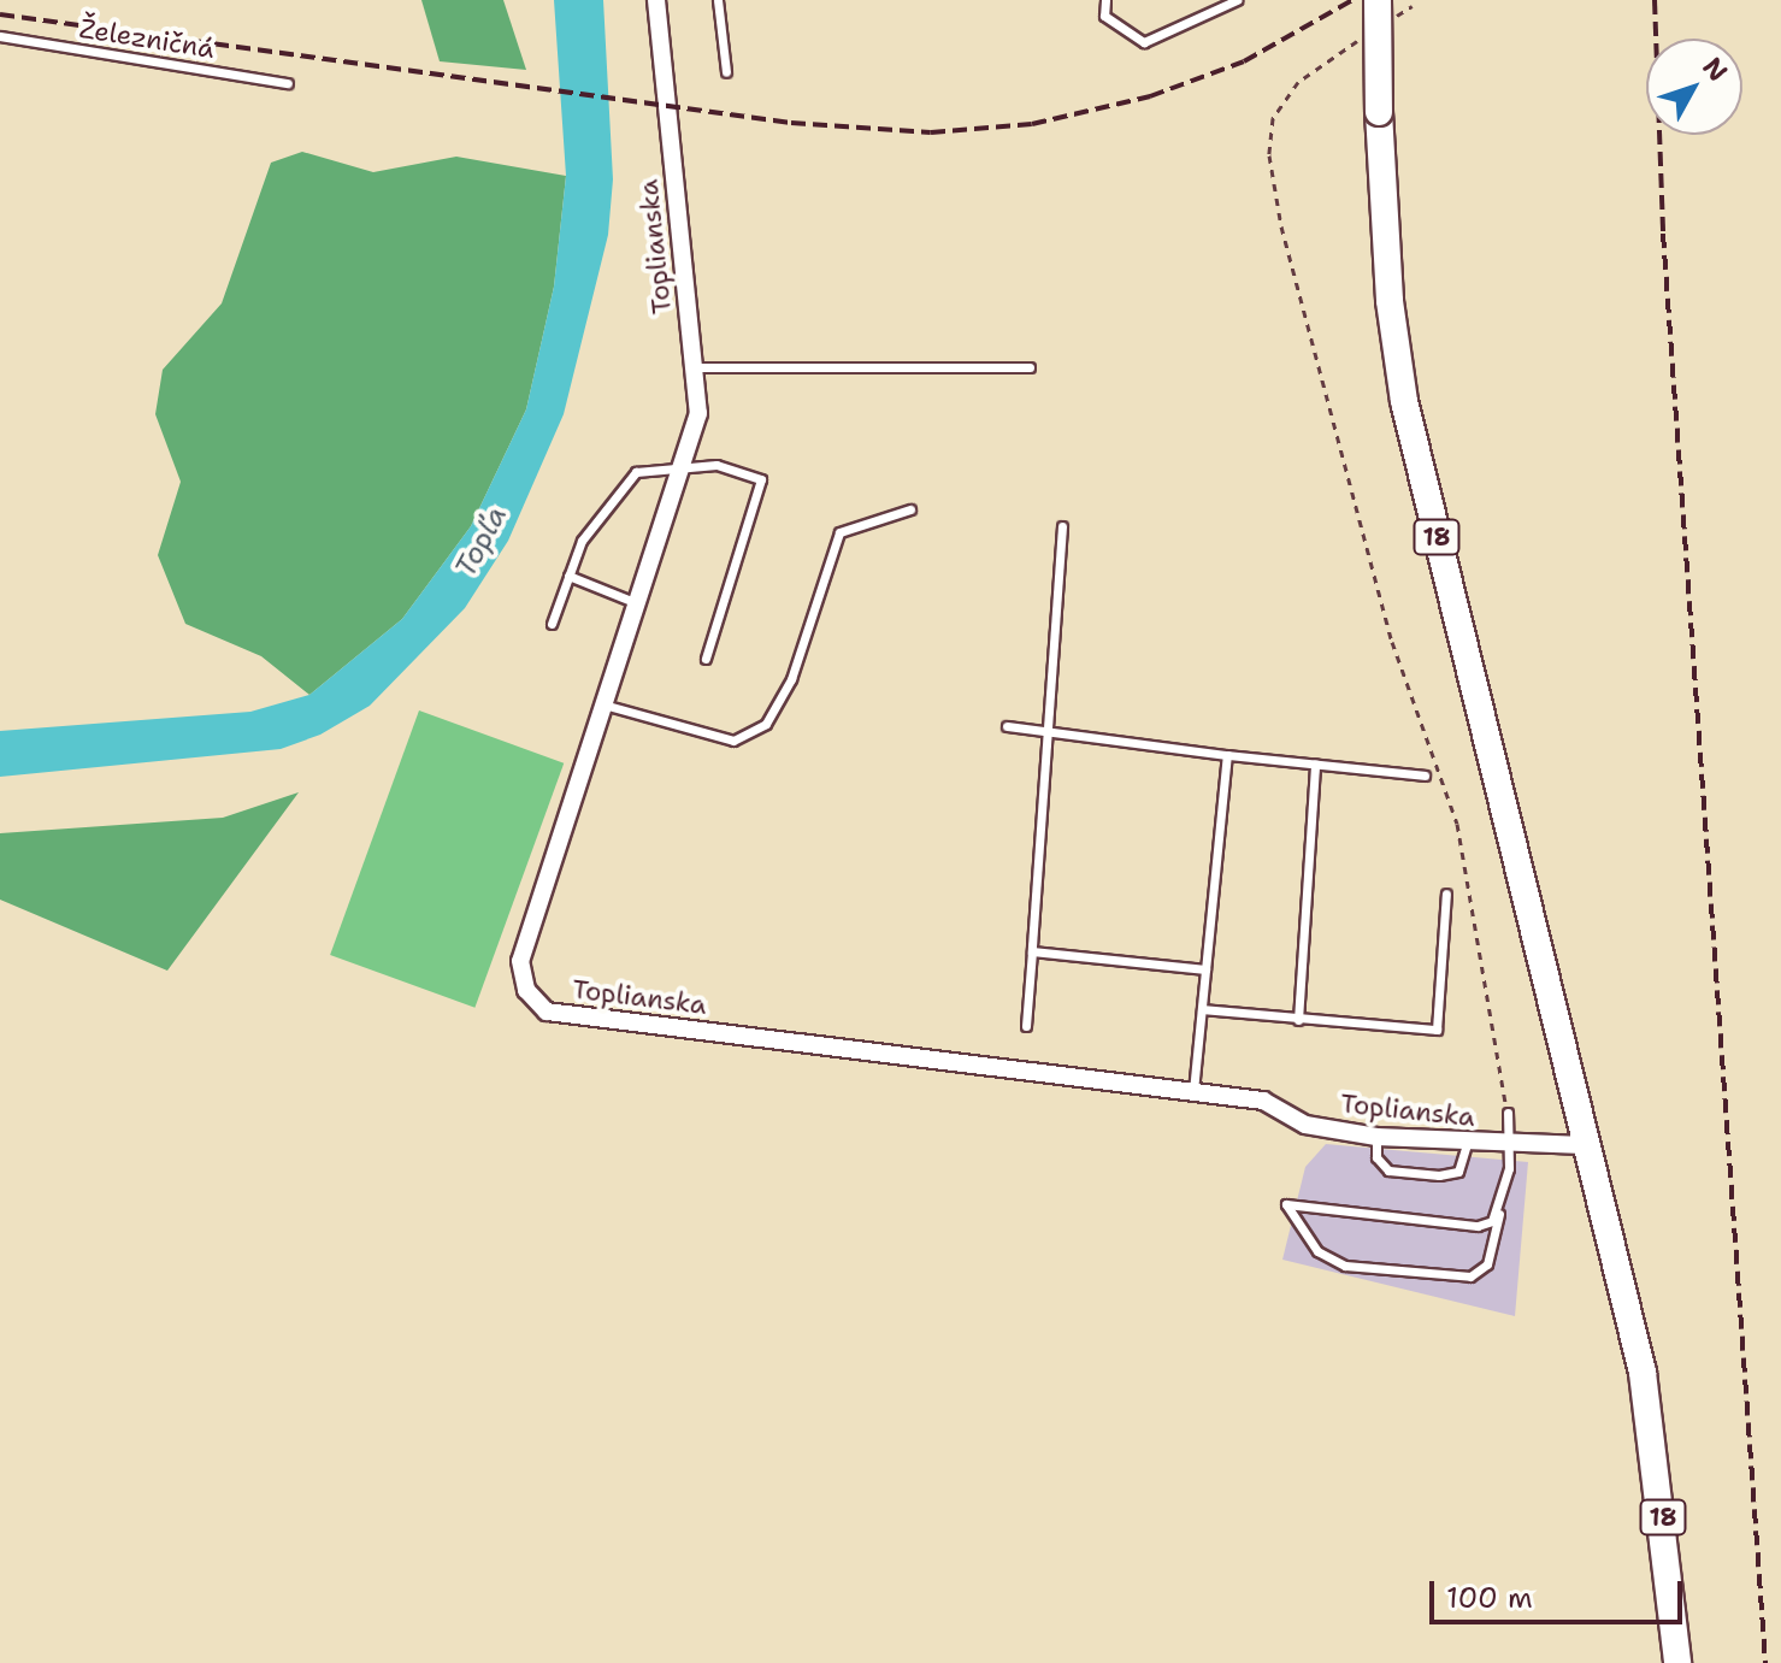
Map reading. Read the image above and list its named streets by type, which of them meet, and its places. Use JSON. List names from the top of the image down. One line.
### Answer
{"streets":{"main road":["18"],"street":["Toplianska"],"lane":["Železničná"]},"crossings":[["Toplianska","18"]],"water":["Topľa"],"scale_bar":"100 m","north":"top right"}
